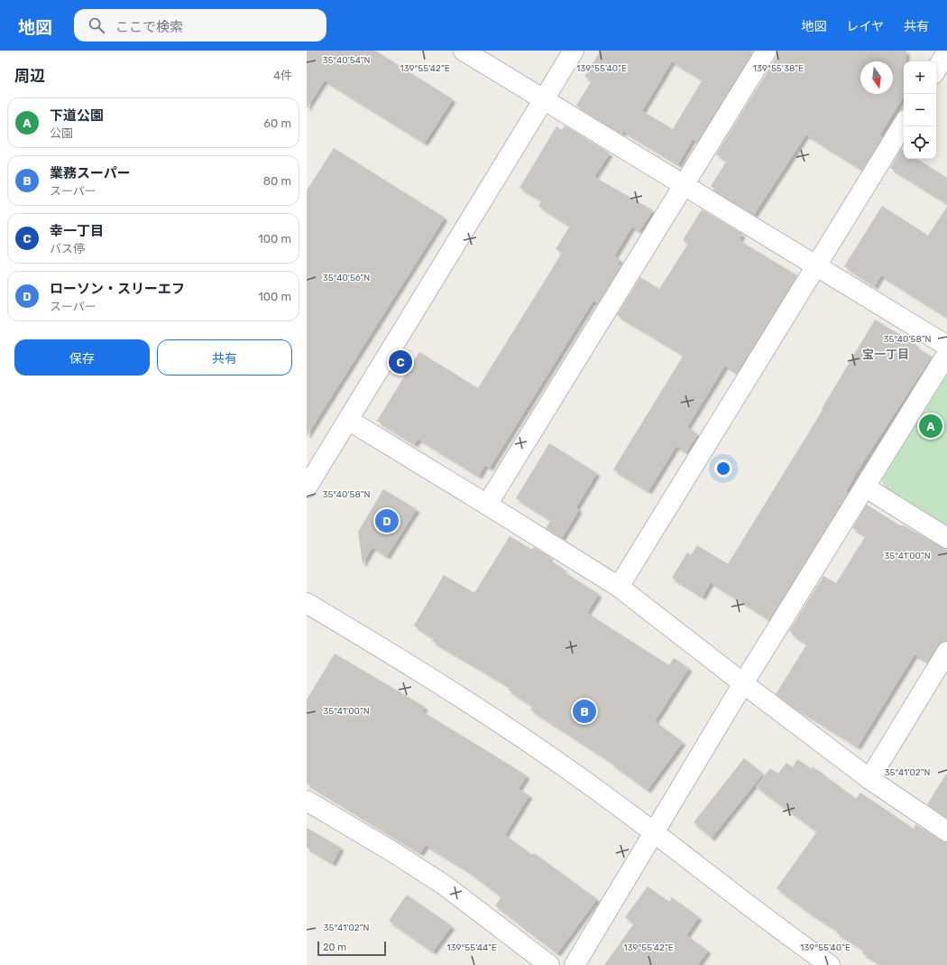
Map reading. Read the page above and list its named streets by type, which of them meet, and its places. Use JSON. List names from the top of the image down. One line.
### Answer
{"districts":["宝一丁目"],"scale_bar":"20 m","north":"bottom","page":{"header":"地図","search":"ここで検索","nav":["地図","レイヤ","共有"],"heading":["周辺","4件"],"map_buttons":["+","−"],"list":[{"mark":"A","name":"下道公園","note":"公園","value":"60 m"},{"mark":"B","name":"業務スーパー","note":"スーパー","value":"80 m"},{"mark":"C","name":"幸一丁目","note":"バス停","value":"100 m"},{"mark":"D","name":"ローソン・スリーエフ","note":"スーパー","value":"100 m"}],"buttons":["保存","共有"],"pins":["C","A","D","B"],"scale":"20 m"},"coordinates":["35°40'54\"N","139°55'38\"E","139°55'42\"E","139°55'40\"E","35°40'56\"N","35°40'58\"N","35°41'00\"N","35°41'02\"N","139°55'44\"E"]}
